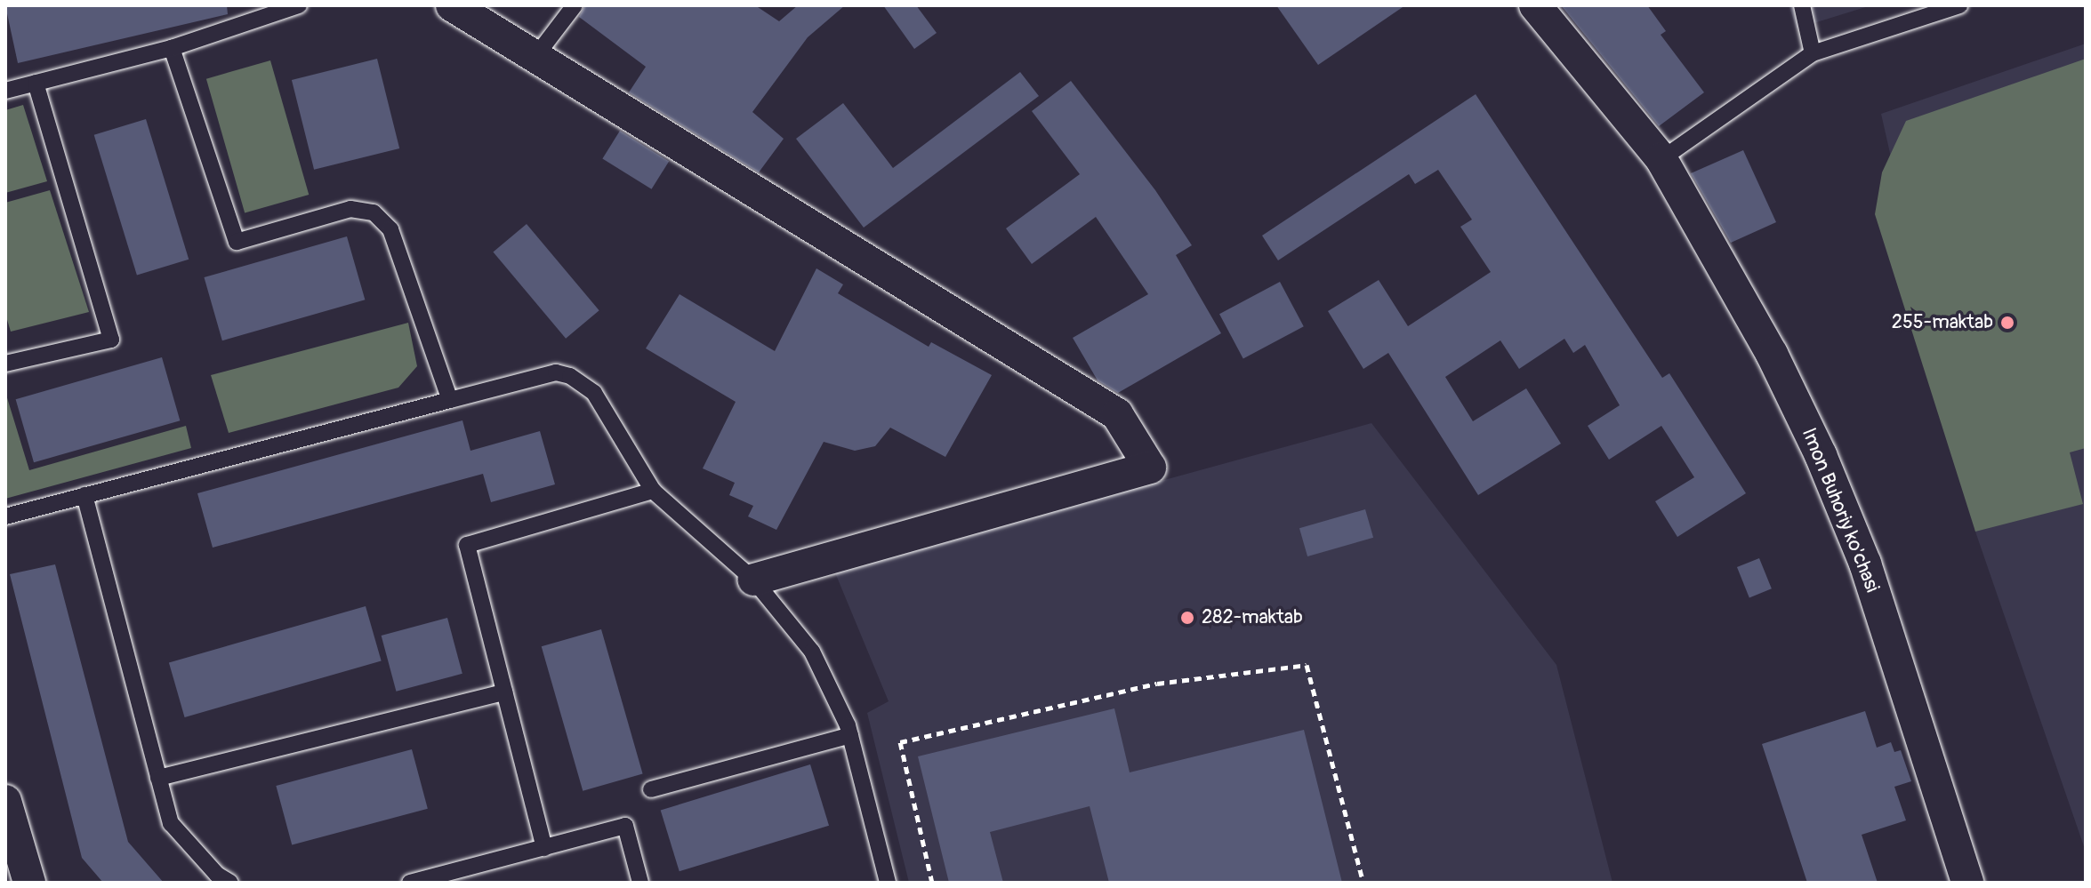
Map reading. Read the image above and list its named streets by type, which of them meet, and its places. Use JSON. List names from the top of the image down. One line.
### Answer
{"streets":{"street":["Imon Buhoriy ko'chasi"]},"places":["255-maktab","282-maktab"]}
